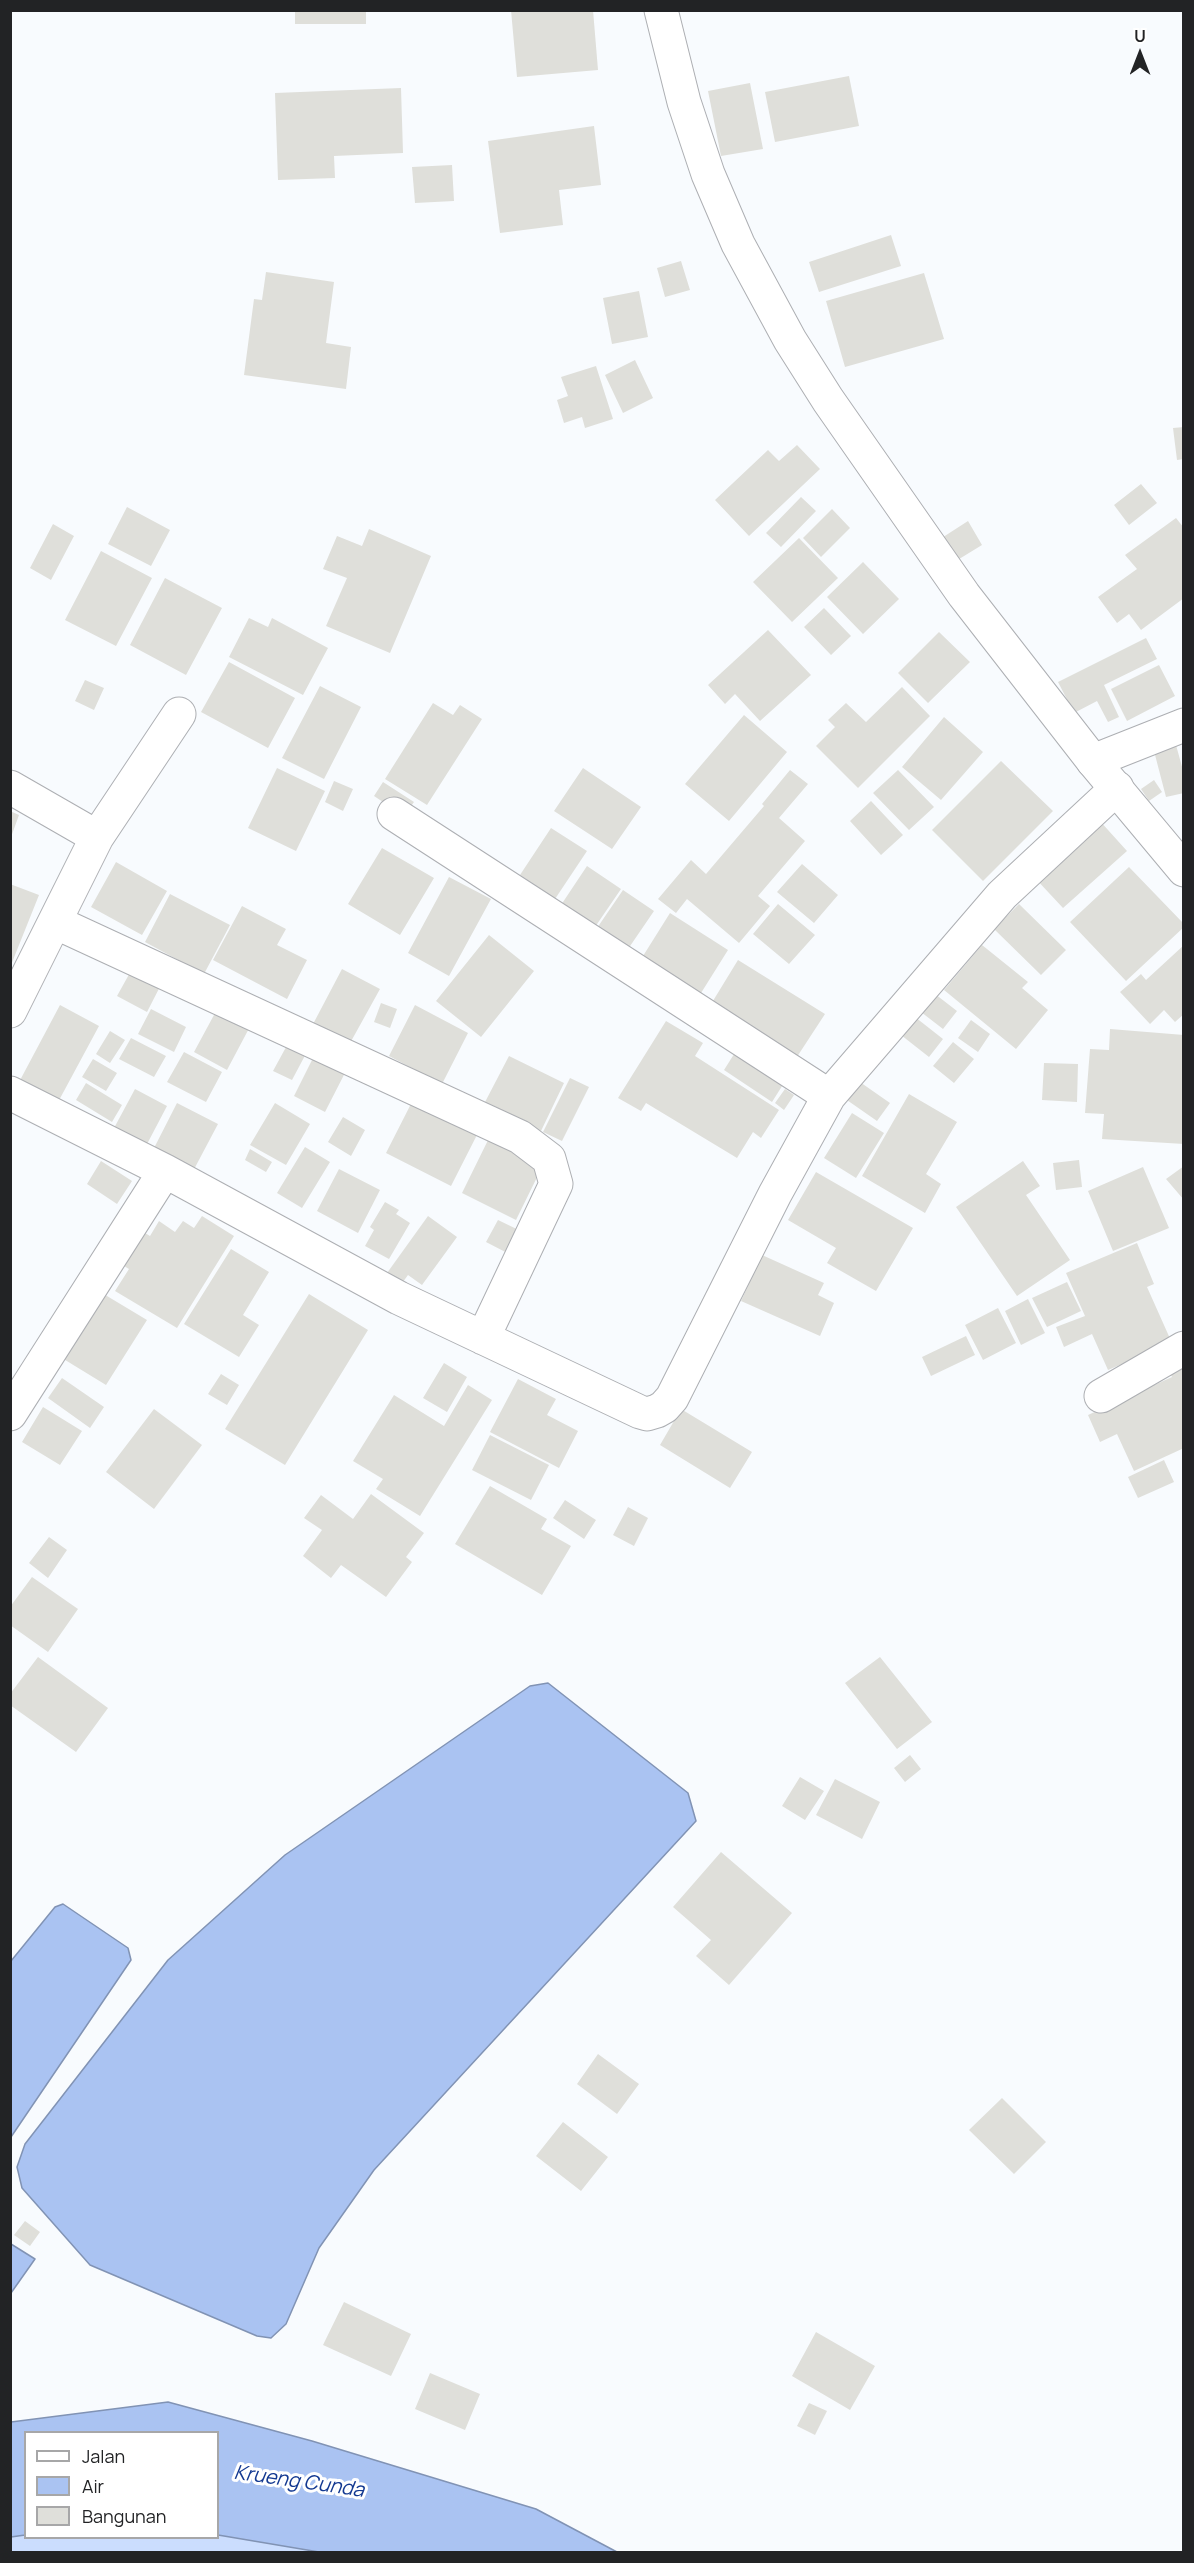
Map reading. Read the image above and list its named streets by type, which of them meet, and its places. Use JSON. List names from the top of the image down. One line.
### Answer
{"water":["Krueng Cunda"],"legend":["Jalan","Air","Bangunan"],"north":"top"}
